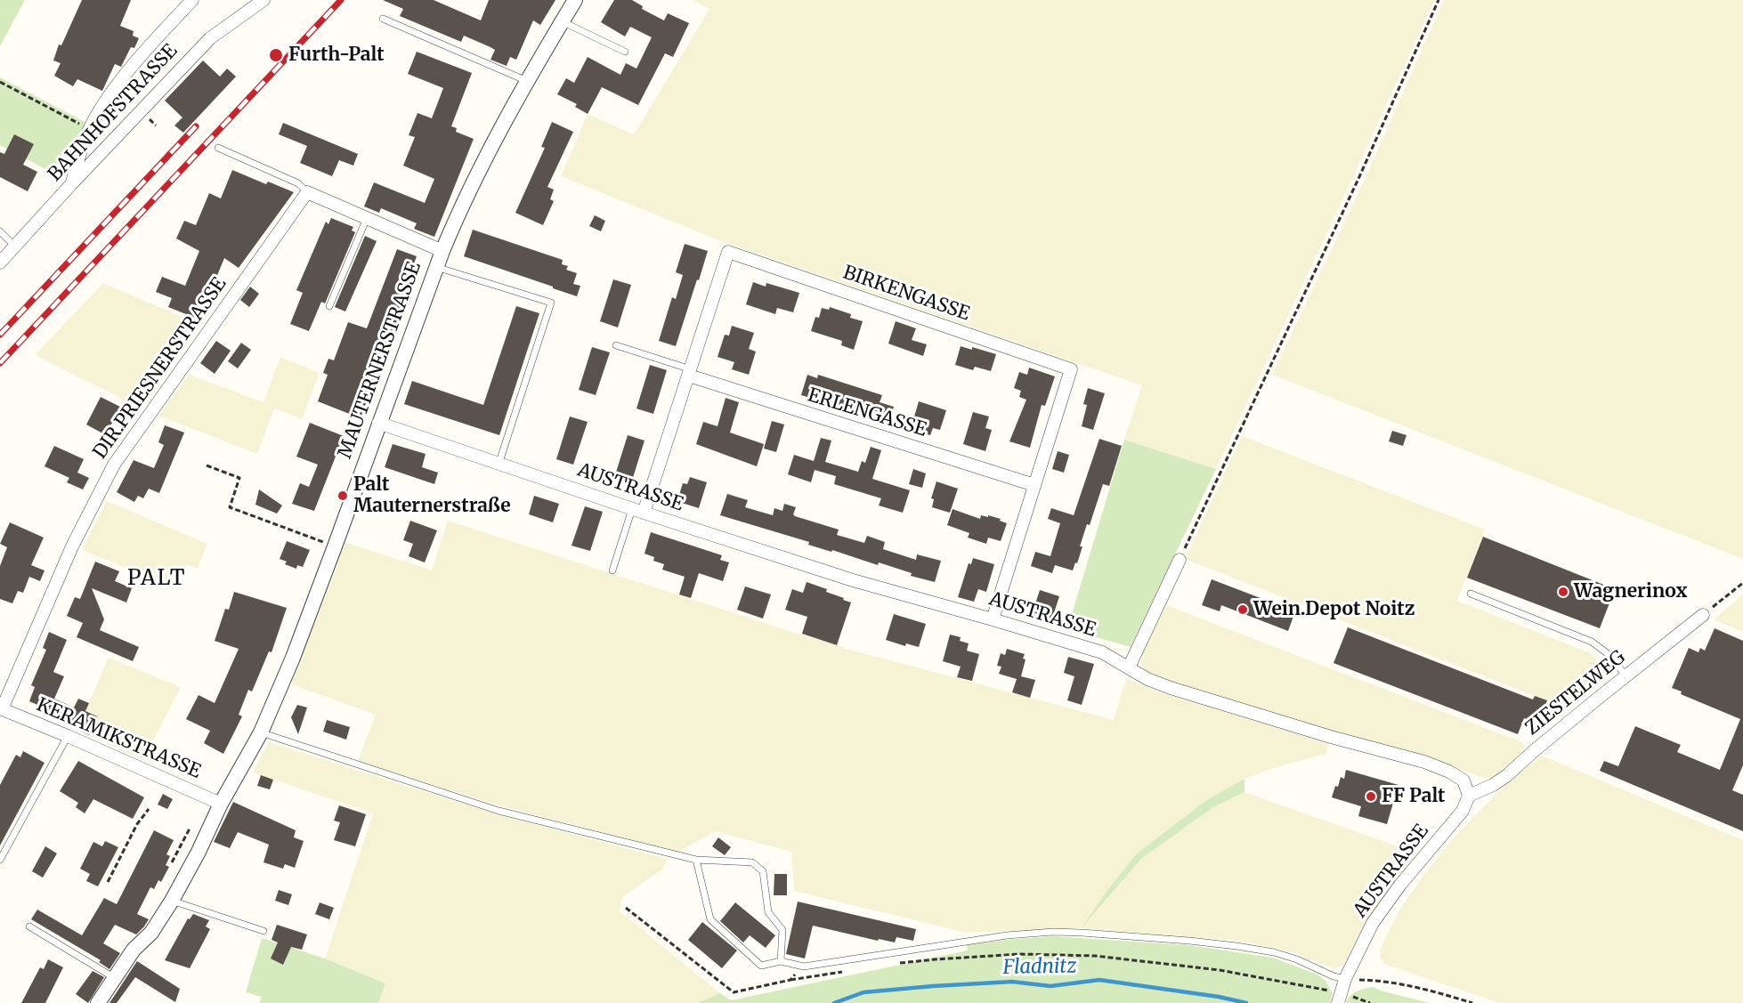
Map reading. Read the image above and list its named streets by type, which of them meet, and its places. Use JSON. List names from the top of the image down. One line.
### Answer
{"streets":{"street":["BAHNHOFSTRASSE","BIRKENGASSE","MAUTERNERSTRASSE","DIR.PRIESNERSTRASSE","ERLENGASSE","AUSTRASSE","ZIESTELWEG","KERAMIKSTRASSE"]},"crossings":[["BIRKENGASSE","ERLENGASSE"],["MAUTERNERSTRASSE","AUSTRASSE"],["MAUTERNERSTRASSE","KERAMIKSTRASSE"],["DIR.PRIESNERSTRASSE","KERAMIKSTRASSE"],["AUSTRASSE","ZIESTELWEG"]],"districts":["PALT"],"water":["Fladnitz"],"places":["Furth-Palt","Palt Mauternerstraße","Wagnerinox","Wein.Depot Noitz","FF Palt"]}
